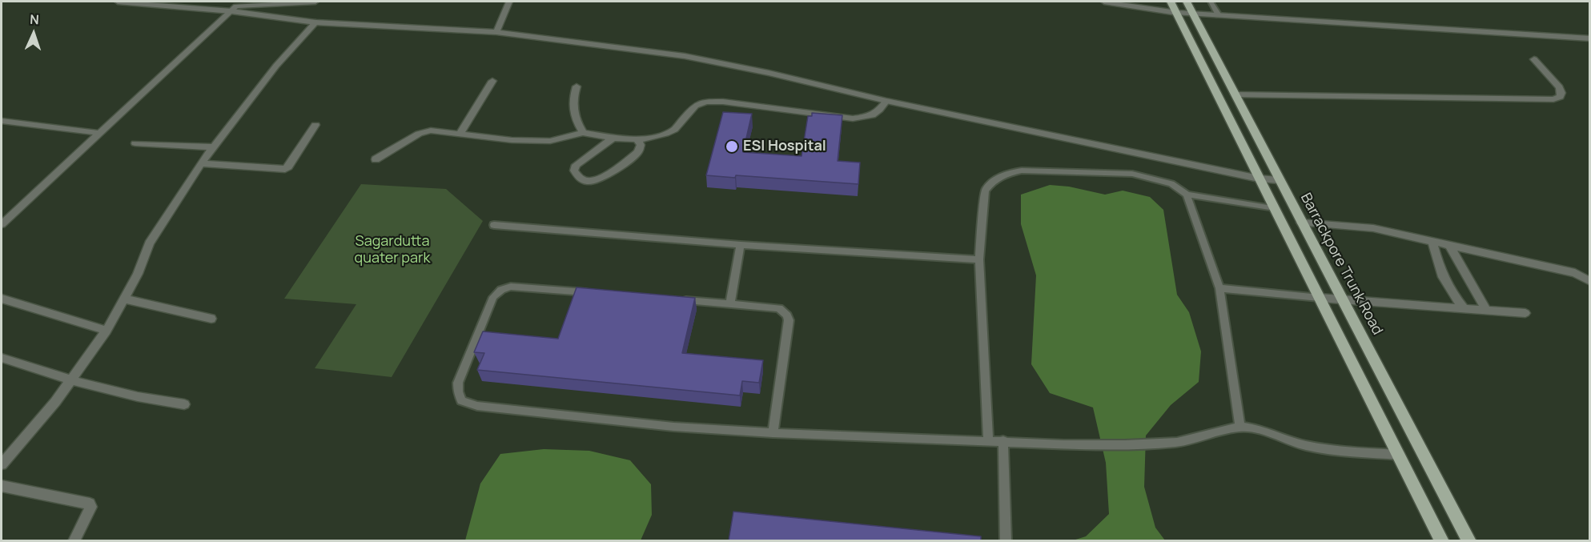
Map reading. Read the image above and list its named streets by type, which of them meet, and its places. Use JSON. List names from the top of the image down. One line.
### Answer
{"streets":{"main road":["Barrackpore Trunk Road"]},"parks":["Sagardutta quater park"],"places":["ESI Hospital"],"north":"top"}
